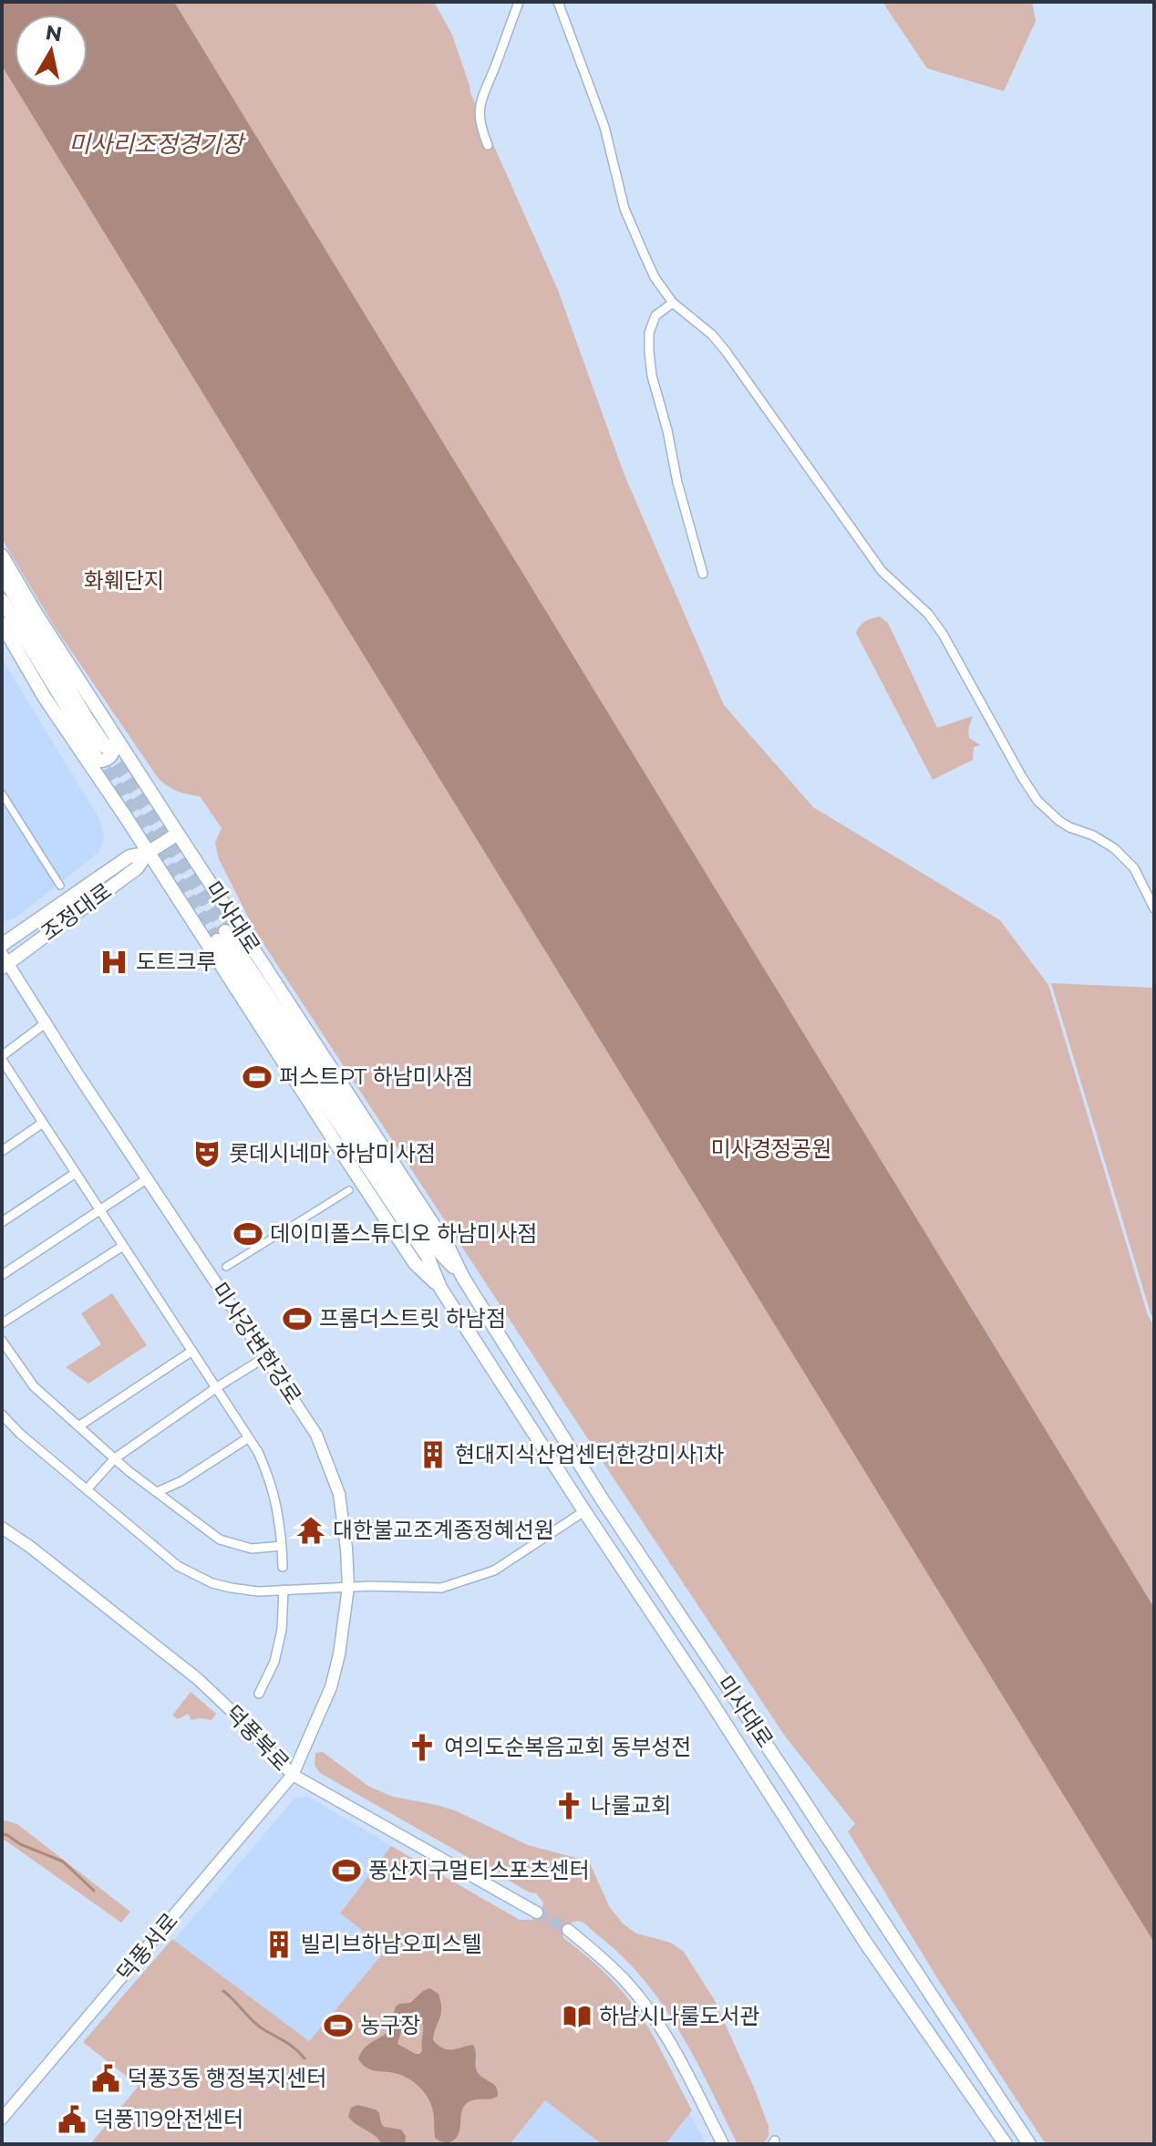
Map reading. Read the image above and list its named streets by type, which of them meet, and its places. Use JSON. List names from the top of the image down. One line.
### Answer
{"streets":{"main road":["조정대로","미사대로"],"street":["미사강변한강로","덕풍북로","덕풍서로"]},"crossings":[["조정대로","미사대로"],["조정대로","미사강변한강로"],["미사강변한강로","덕풍북로"],["미사강변한강로","덕풍서로"],["덕풍북로","덕풍서로"]],"water":["미사리조정경기장"],"parks":["화훼단지","미사경정공원"],"places":{"hospital":["도트크루"],"sports":["퍼스트PT 하남미사점","데이미폴스튜디오 하남미사점","프롬더스트릿 하남점","풍산지구멀티스포츠센터","농구장"],"theatre":["롯데시네마 하남미사점"],"building":["현대지식산업센터한강미사1차","빌리브하남오피스텔"],"temple":["대한불교조계종정혜선원"],"church":["여의도순복음교회 동부성전","나룰교회"],"library":["하남시나룰도서관"],"public building":["덕풍3동 행정복지센터","덕풍119안전센터"]},"north":"top"}
